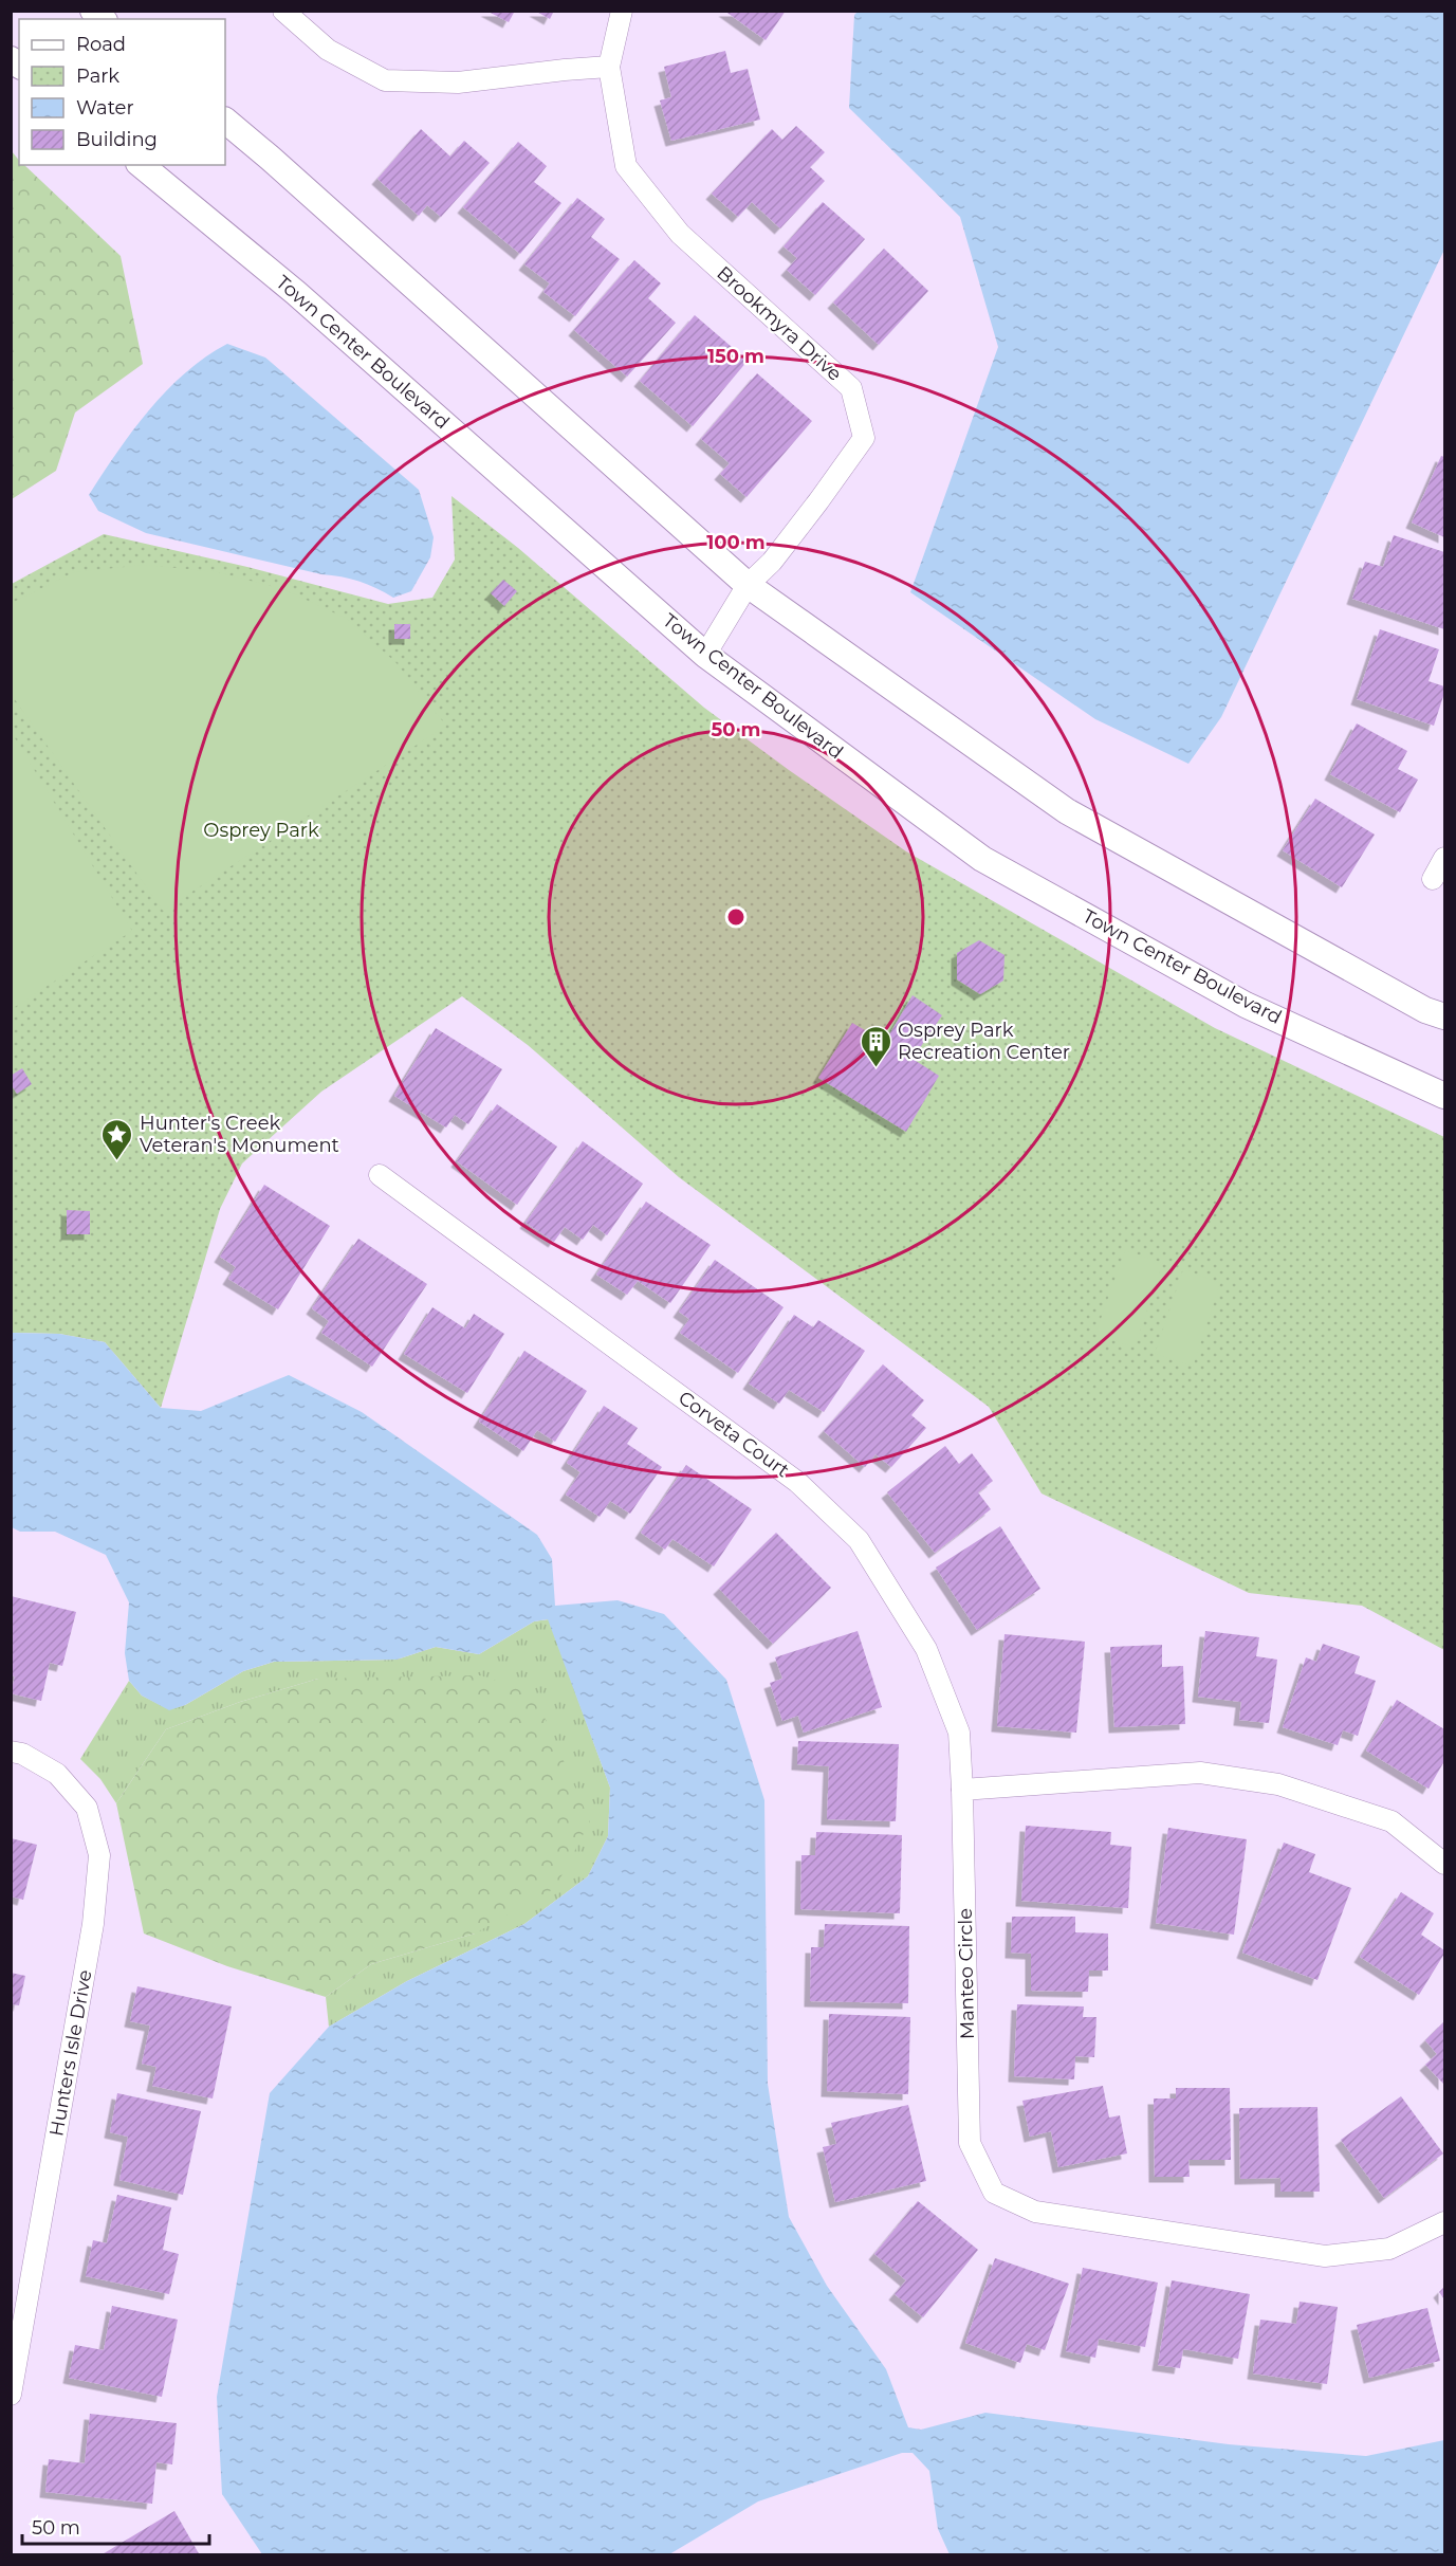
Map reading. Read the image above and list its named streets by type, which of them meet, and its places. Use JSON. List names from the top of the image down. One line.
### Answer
{"streets":{"street":["Brookmyra Drive","Town Center Boulevard","Corveta Court","Manteo Circle","Hunters Isle Drive"]},"crossings":[["Brookmyra Drive","Town Center Boulevard"],["Corveta Court","Manteo Circle"]],"parks":["Osprey Park"],"places":{"building":["Osprey Park Recreation Center"],"place":["Hunter's Creek Veteran's Monument"]},"legend":["Road","Park","Water","Building"],"scale_bar":"50 m","rings":["150 m","100 m","50 m"]}
